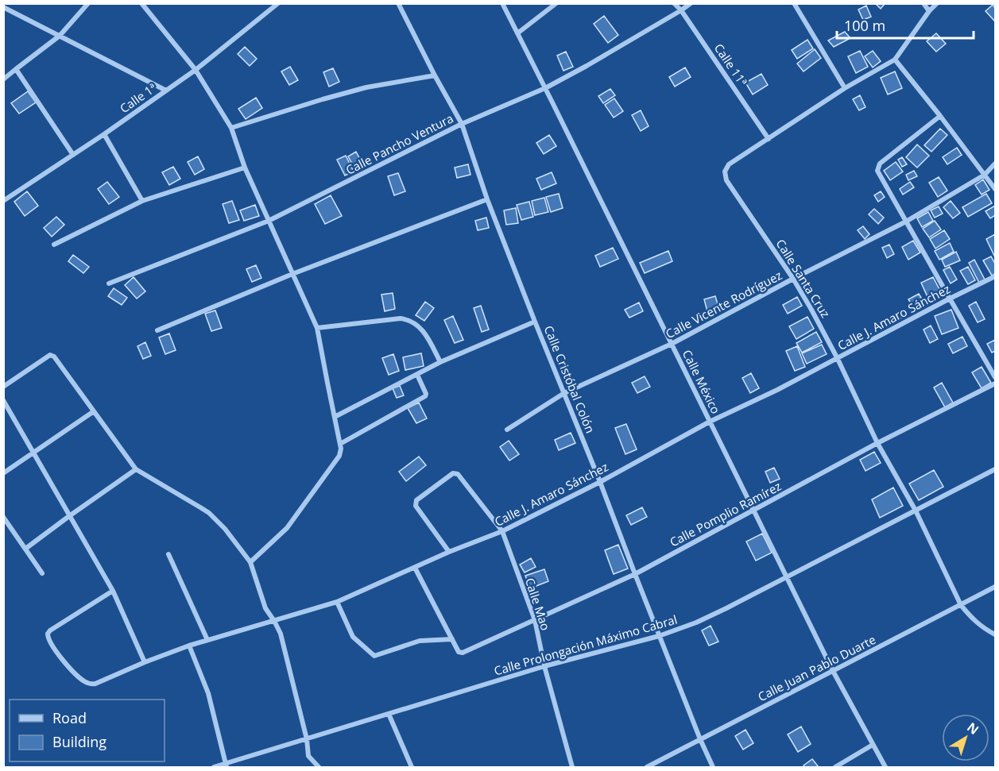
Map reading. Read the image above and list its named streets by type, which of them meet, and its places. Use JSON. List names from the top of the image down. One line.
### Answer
{"streets":{"street":["Calle 11ª","Calle 1ª","Calle Pancho Ventura","Calle Santa Cruz","Calle Vicente Rodríguez","Calle J. Amaro Sánchez","Calle Cristóbal Colón","Calle México","Calle Pomplio Ramírez","Calle Mao","Calle Prolongación Máximo Cabral","Calle Juan Pablo Duarte"]},"crossings":[["Calle 11ª","Calle Pancho Ventura"],["Calle 11ª","Calle Santa Cruz"],["Calle Pancho Ventura","Calle Cristóbal Colón"],["Calle Pancho Ventura","Calle México"],["Calle Santa Cruz","Calle Vicente Rodríguez"],["Calle Santa Cruz","Calle J. Amaro Sánchez"],["Calle Santa Cruz","Calle Pomplio Ramírez"],["Calle Santa Cruz","Calle Prolongación Máximo Cabral"],["Calle Santa Cruz","Calle Juan Pablo Duarte"],["Calle Vicente Rodríguez","Calle Cristóbal Colón"],["Calle Vicente Rodríguez","Calle México"],["Calle J. Amaro Sánchez","Calle Cristóbal Colón"],["Calle J. Amaro Sánchez","Calle México"],["Calle J. Amaro Sánchez","Calle Mao"],["Calle Cristóbal Colón","Calle Pomplio Ramírez"],["Calle Cristóbal Colón","Calle Prolongación Máximo Cabral"],["Calle Cristóbal Colón","Calle Juan Pablo Duarte"],["Calle México","Calle Pomplio Ramírez"],["Calle México","Calle Prolongación Máximo Cabral"],["Calle México","Calle Juan Pablo Duarte"],["Calle Pomplio Ramírez","Calle Mao"],["Calle Mao","Calle Prolongación Máximo Cabral"]],"legend":["Road","Building"],"scale_bar":"100 m","north":"top right"}
